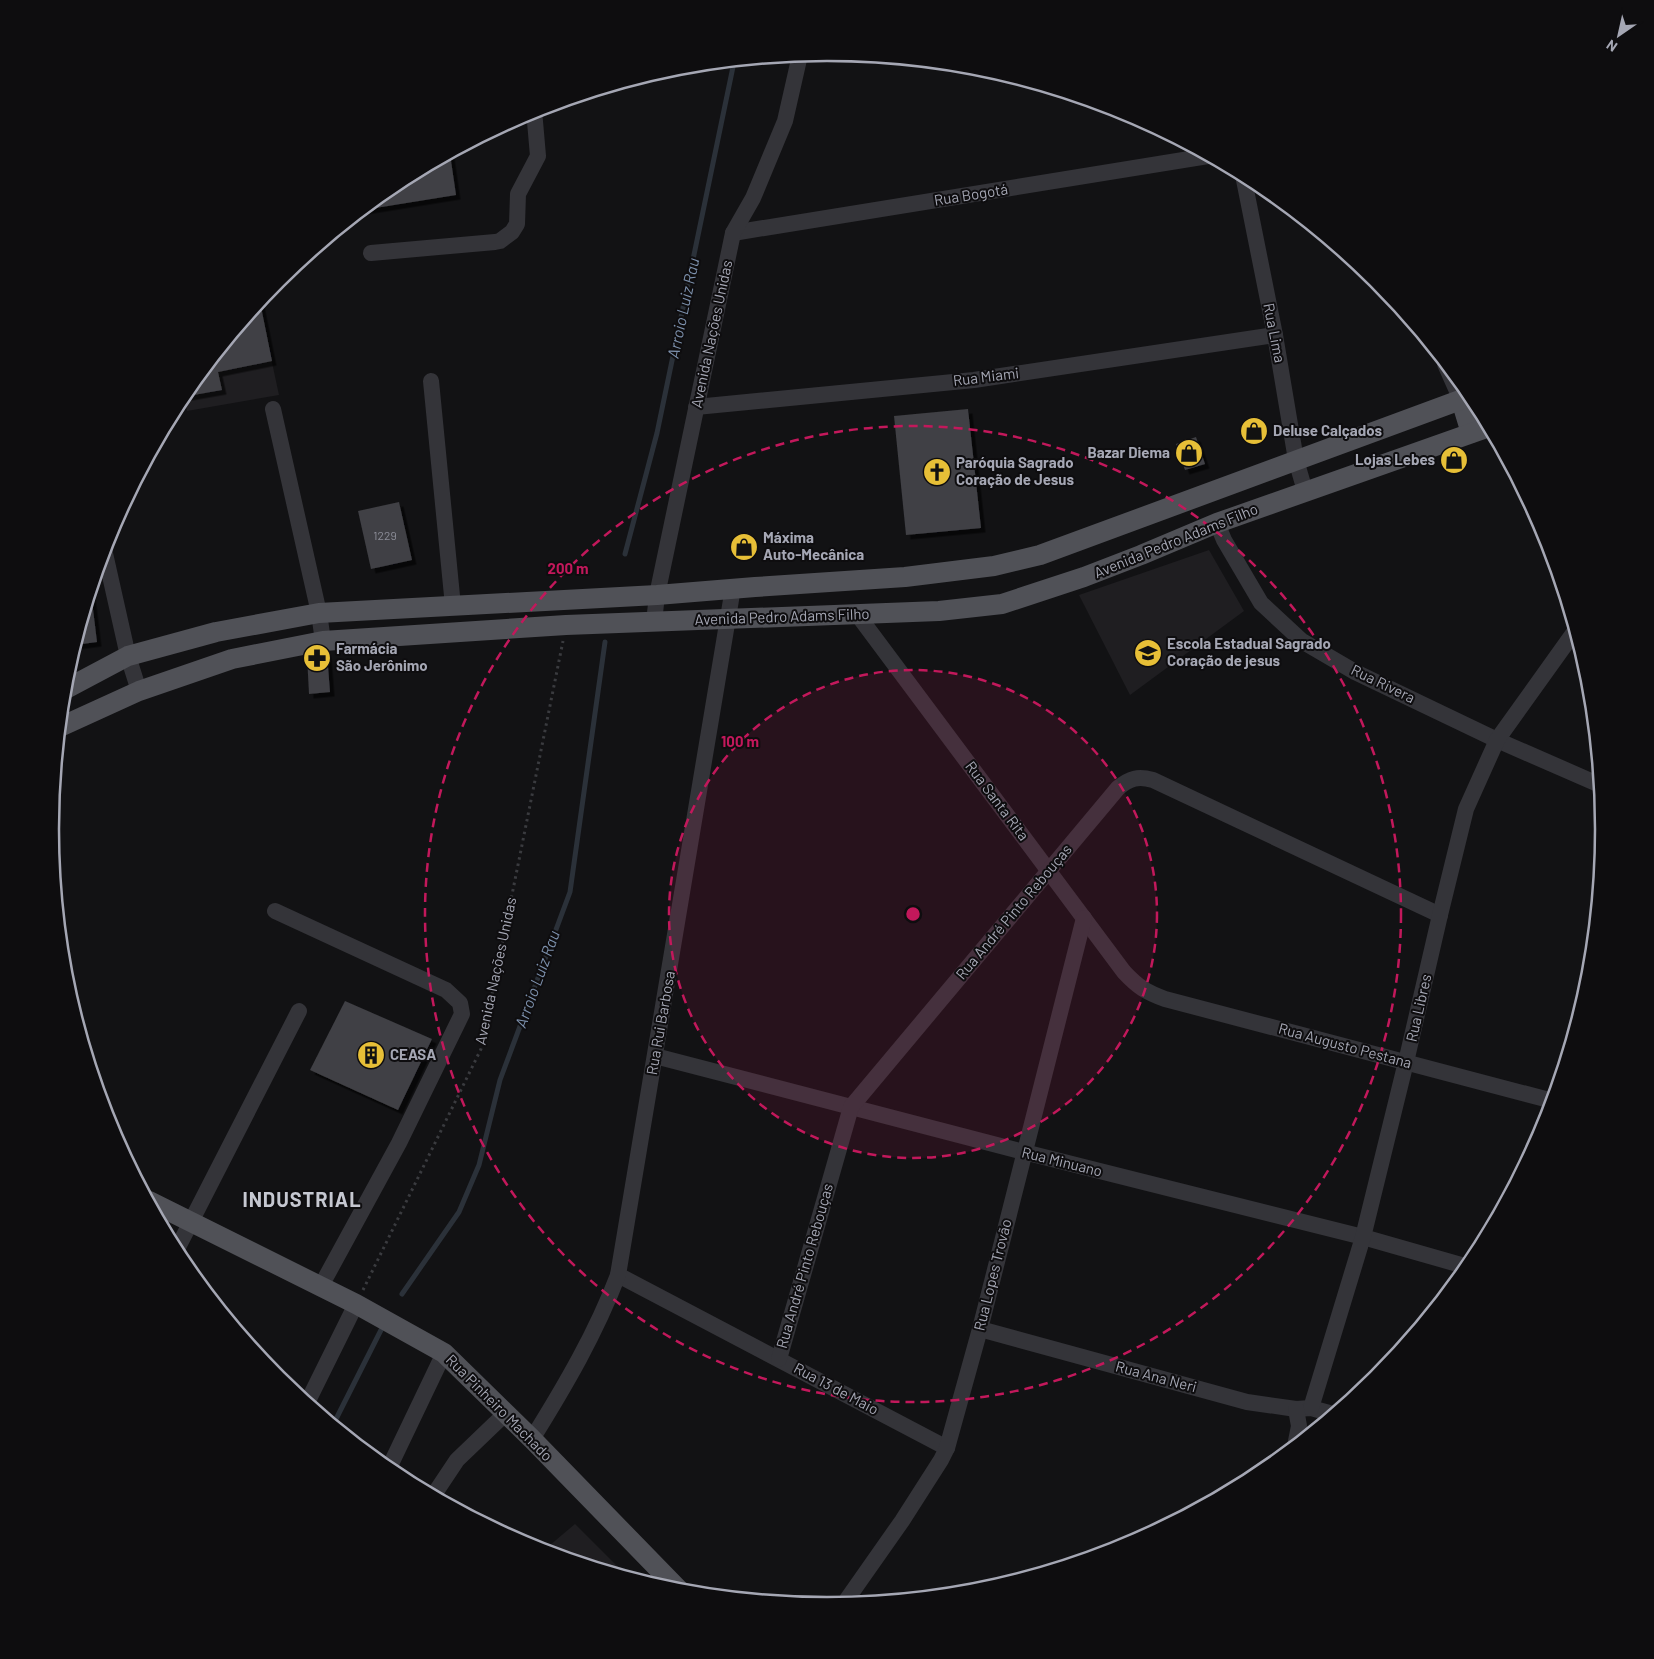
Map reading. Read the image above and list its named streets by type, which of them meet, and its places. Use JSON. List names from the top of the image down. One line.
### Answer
{"streets":{"main road":["Avenida Pedro Adams Filho","Rua Pinheiro Machado"],"street":["Rua Bogotá","Rua Lima","Avenida Nações Unidas","Rua Miami","Rua Rivera","Rua Santa Rita","Rua André Pinto Rebouças","Rua Libres","Rua Rui Barbosa","Rua Augusto Pestana","Rua Minuano","Rua Lopes Trovão","Rua Ana Neri","Rua 13 de Maio"]},"crossings":[["Rua Bogotá","Avenida Nações Unidas"],["Rua Lima","Rua Miami"],["Rua Lima","Avenida Pedro Adams Filho"],["Avenida Nações Unidas","Rua Miami"],["Avenida Nações Unidas","Avenida Pedro Adams Filho"],["Avenida Nações Unidas","Rua Pinheiro Machado"],["Avenida Pedro Adams Filho","Rua Rivera"],["Avenida Pedro Adams Filho","Rua Santa Rita"],["Avenida Pedro Adams Filho","Rua Rui Barbosa"],["Rua Rivera","Rua Libres"],["Rua Santa Rita","Rua André Pinto Rebouças"],["Rua Santa Rita","Rua Augusto Pestana"],["Rua Santa Rita","Rua Lopes Trovão"],["Rua André Pinto Rebouças","Rua Libres"],["Rua André Pinto Rebouças","Rua Minuano"],["Rua André Pinto Rebouças","Rua 13 de Maio"],["Rua Libres","Rua Augusto Pestana"],["Rua Libres","Rua Minuano"],["Rua Libres","Rua Ana Neri"],["Rua Rui Barbosa","Rua Minuano"],["Rua Rui Barbosa","Rua 13 de Maio"],["Rua Rui Barbosa","Rua Pinheiro Machado"],["Rua Minuano","Rua Lopes Trovão"],["Rua Lopes Trovão","Rua Ana Neri"],["Rua Lopes Trovão","Rua 13 de Maio"]],"districts":["INDUSTRIAL"],"water":["Arroio Luiz Rau"],"places":{"shop":["Deluse Calçados","Bazar Diema","Lojas Lebes","Máxima Auto-Mecânica"],"church":["Paróquia Sagrado Coração de Jesus"],"school or university":["Escola Estadual Sagrado Coração de jesus"],"pharmacy":["Farmácia São Jerônimo"],"building":["CEASA"]},"house_numbers":["1229"],"north":"bottom left","rings":["200 m","100 m"]}
